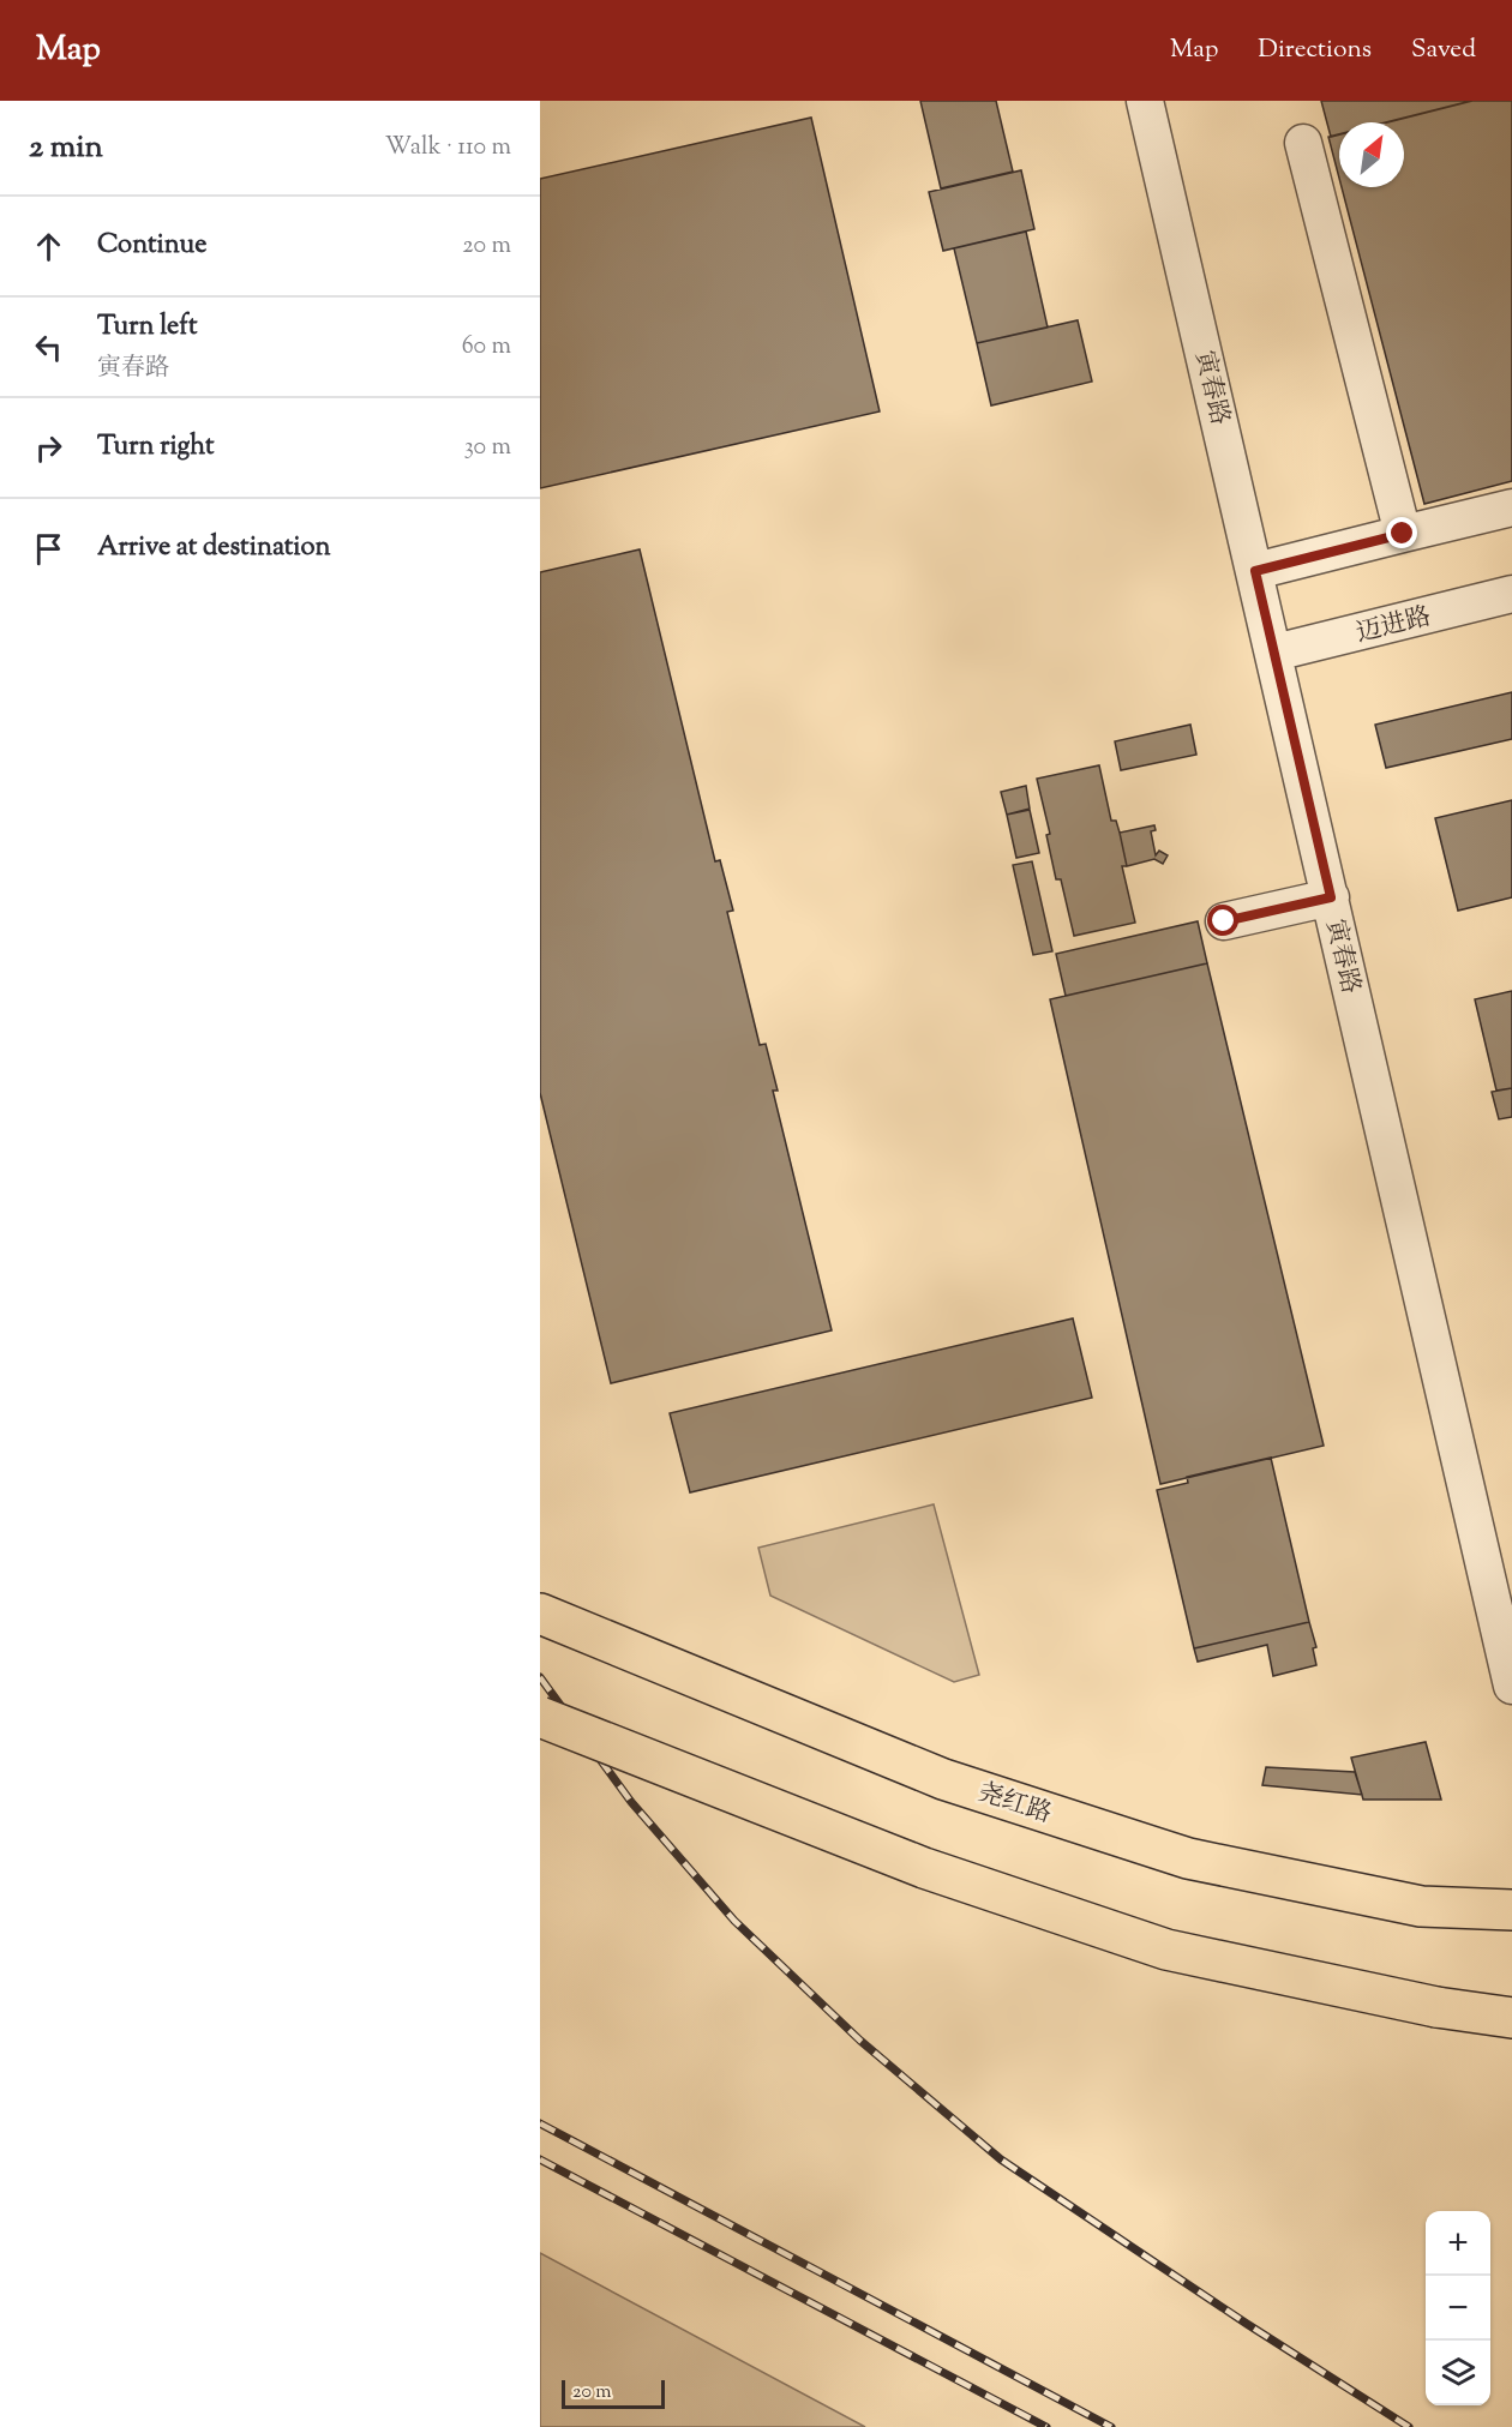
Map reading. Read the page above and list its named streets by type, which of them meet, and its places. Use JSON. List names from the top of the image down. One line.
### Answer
{"streets":{"main road":["尧红路"],"street":["寅春路","迈进路"]},"crossings":[["寅春路","迈进路"]],"scale_bar":"20 m","north":"top right","page":{"header":"Map","nav":["Map","Directions","Saved"],"heading":["2 min","Walk · 110 m"],"list":[["Continue","20 m"],["Turn left","寅春路","60 m"],["Turn right","30 m"],"Arrive at destination"],"map_buttons":["+","−"],"scale":"20 m"}}
